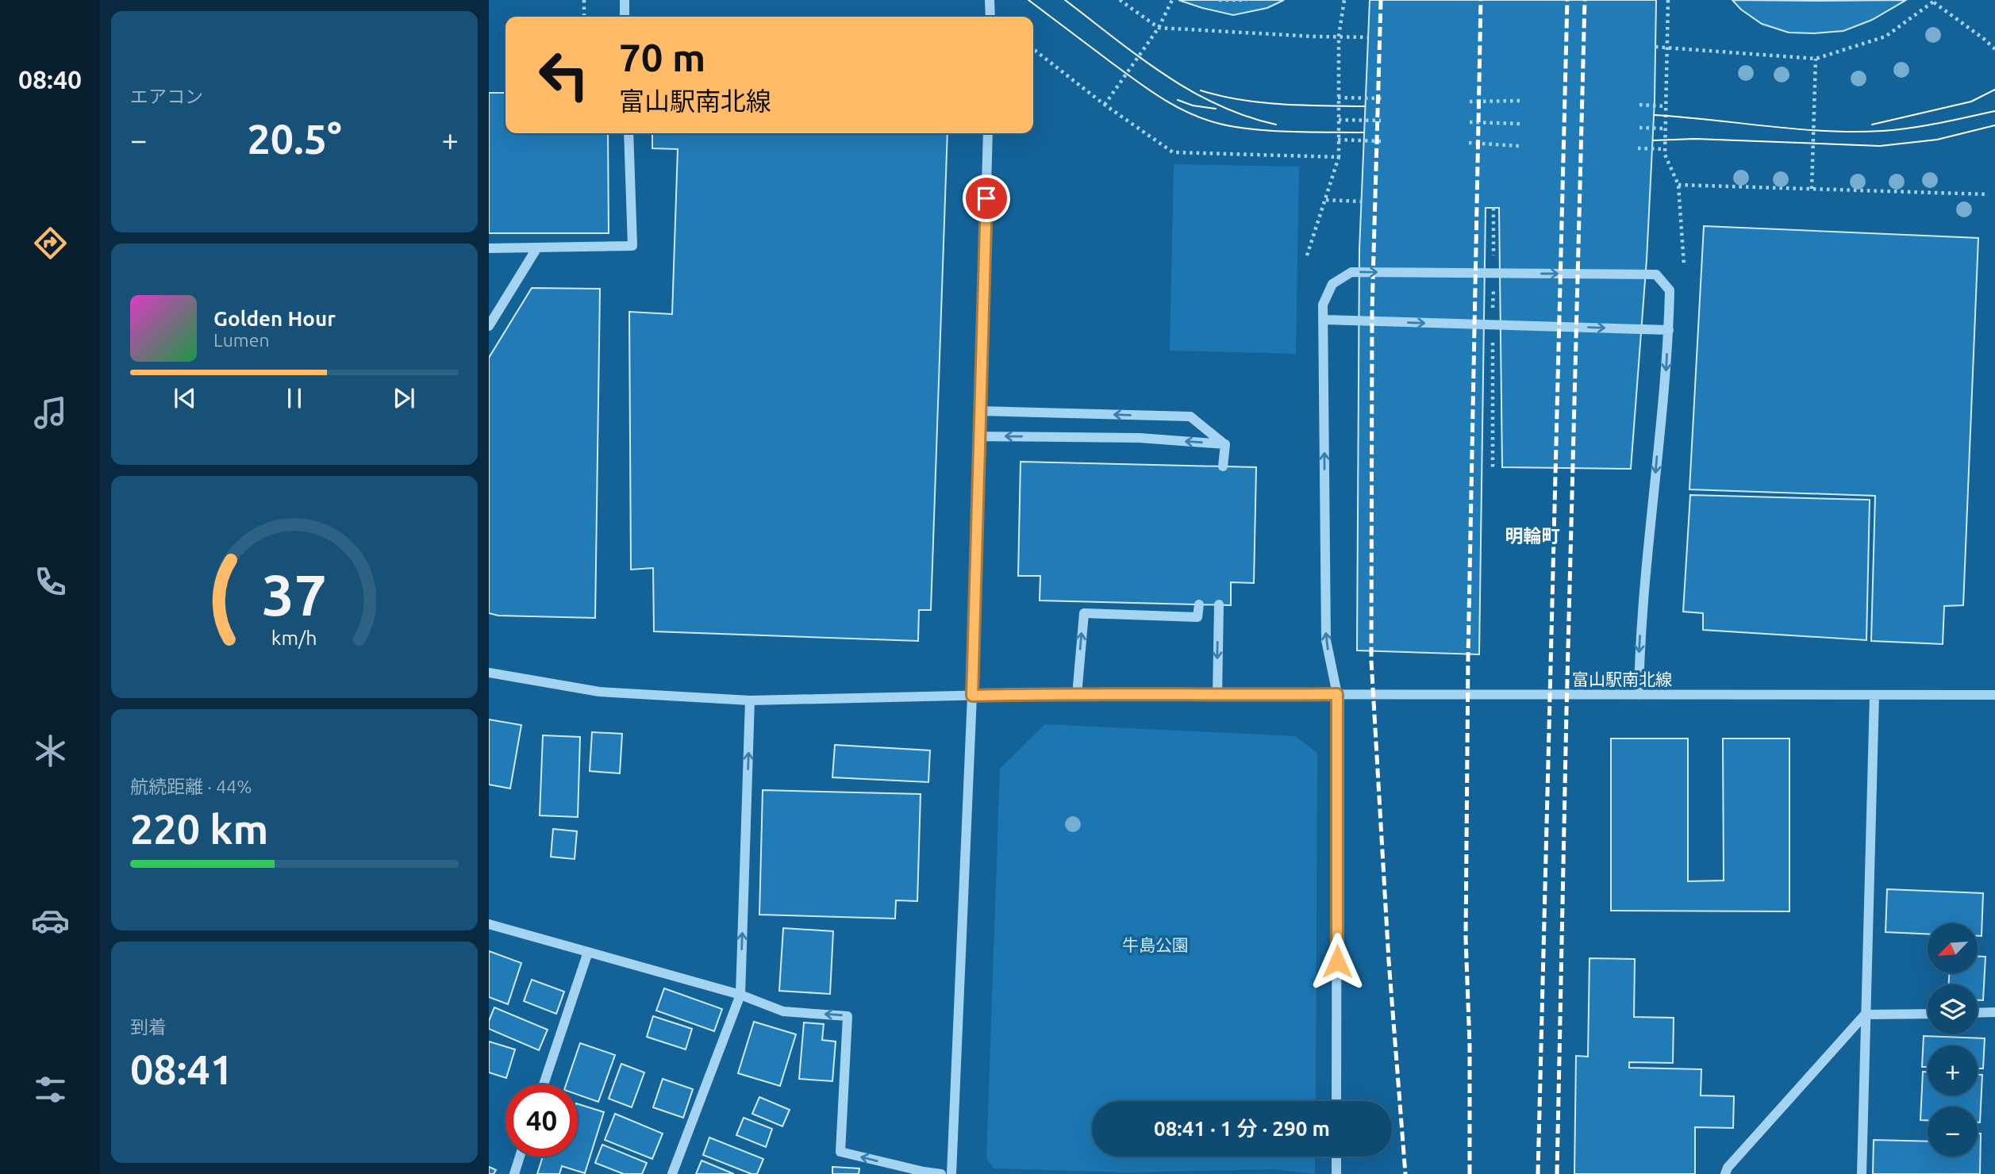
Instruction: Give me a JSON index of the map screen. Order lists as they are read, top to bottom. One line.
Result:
{"streets":{"street":["富山駅南北線"]},"districts":["明輪町"],"parks":["牛島公園"],"north":"bottom left","page":{"tabs":"08:40","tile":["エアコン",["航続距離 · 44%","220 km"],["到着","08:41"]],"turn":["70 m","富山駅南北線"],"heat":["−","20.5°","+"],"song":["Golden Hour","Lumen"],"map_buttons":["+","−"],"limit":"40","trip":"08:41 · 1 分 · 290 m","gauge":["37","km/h"]}}
